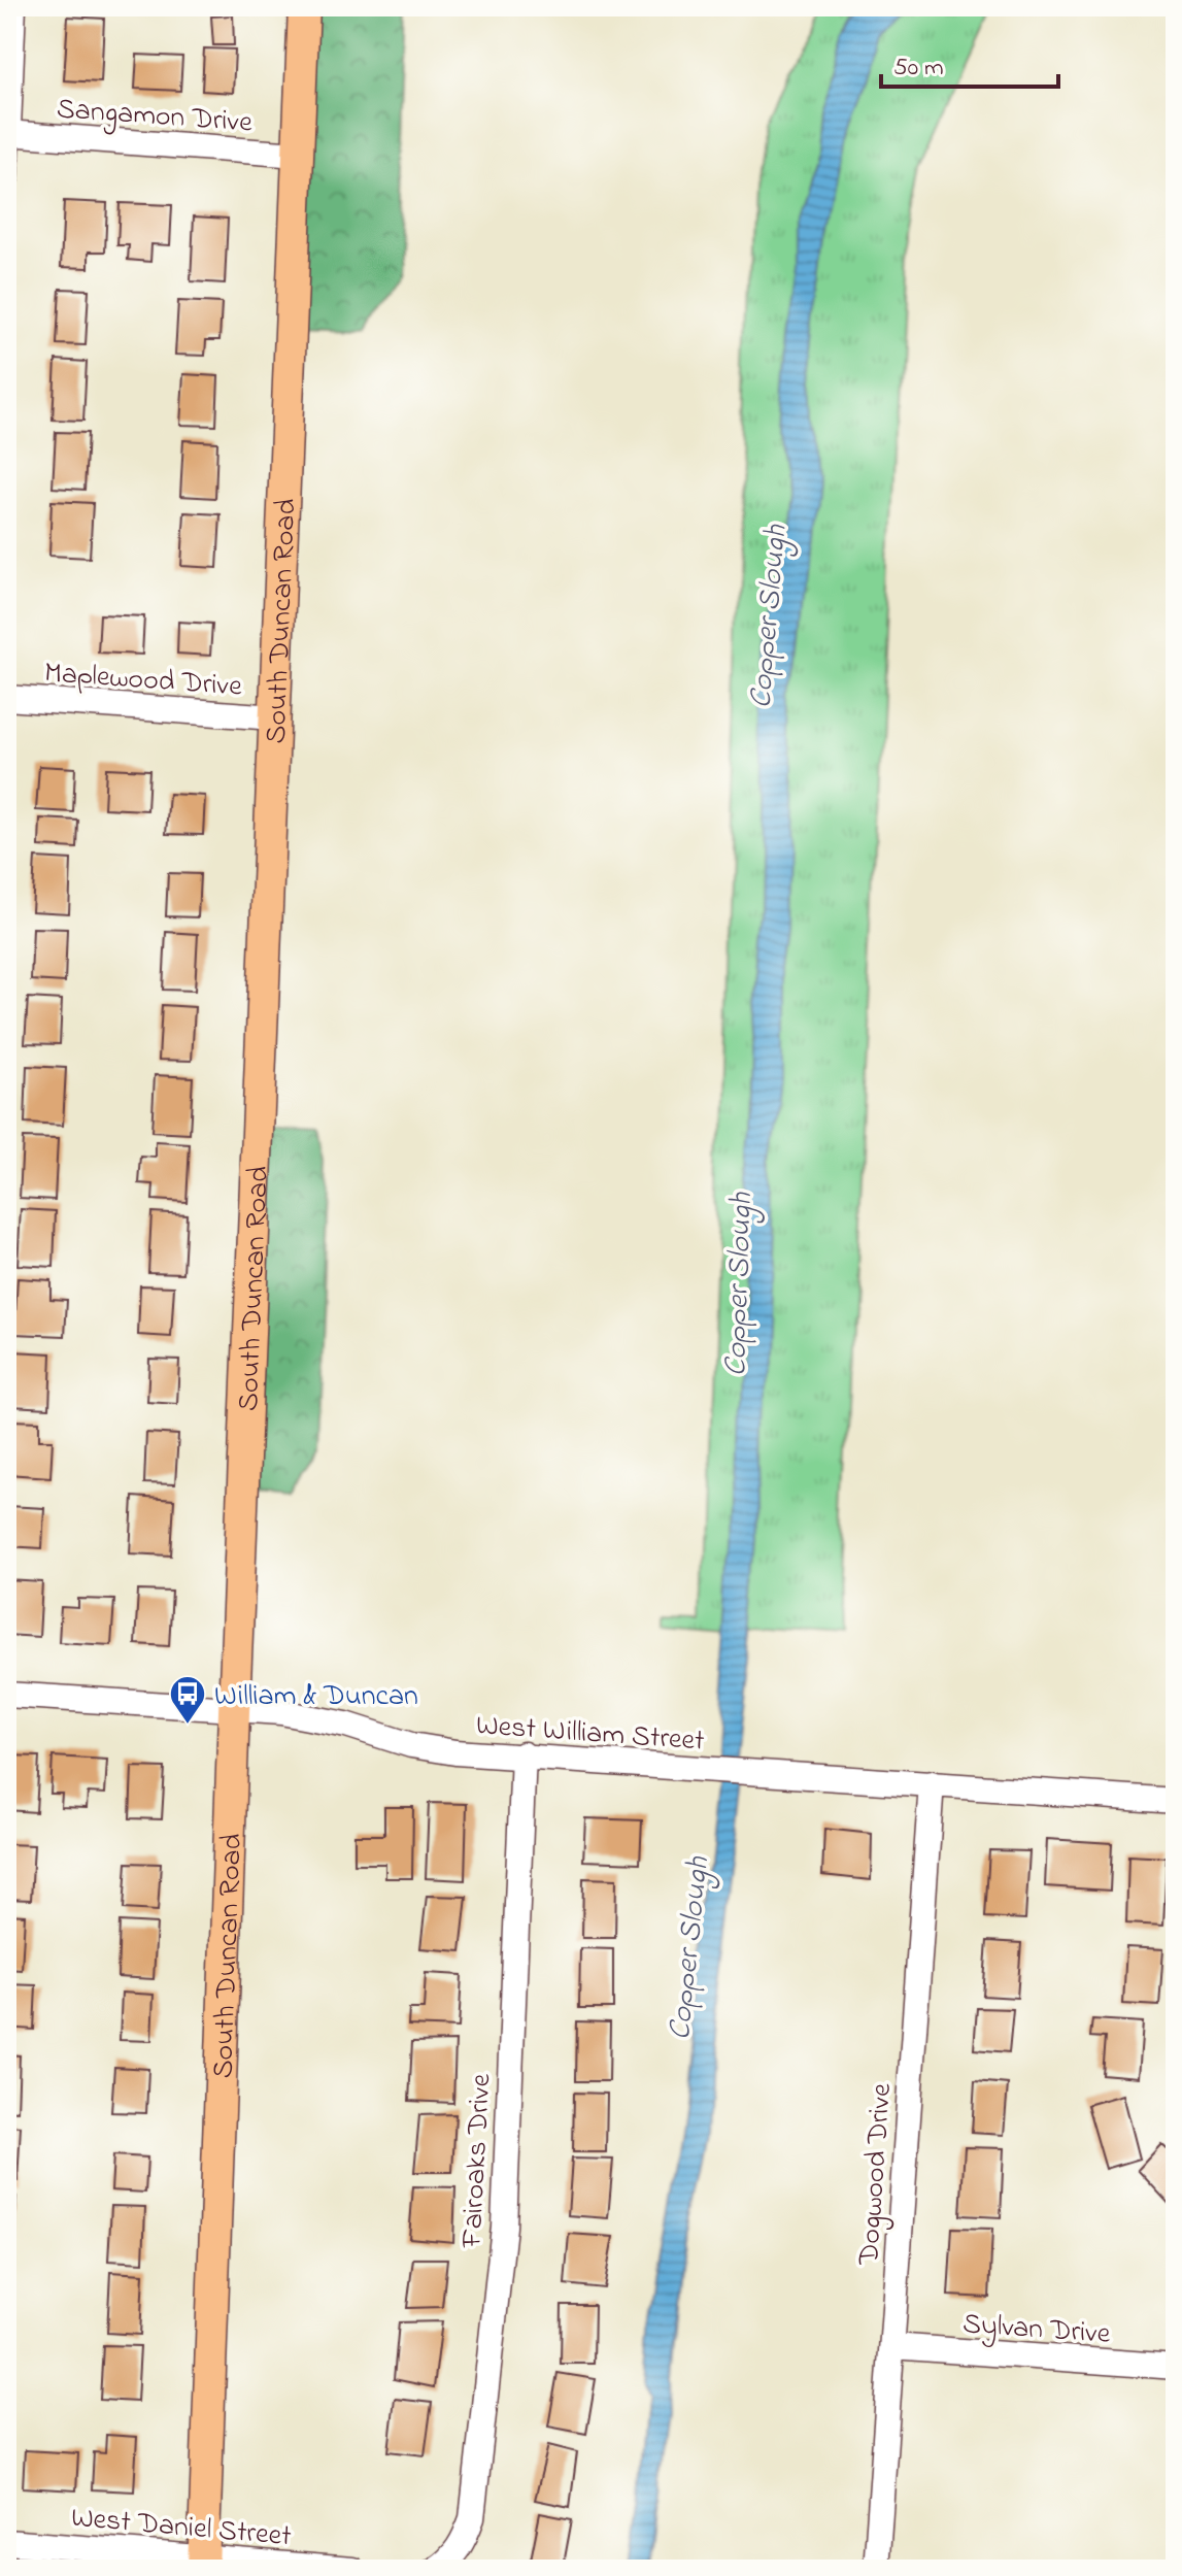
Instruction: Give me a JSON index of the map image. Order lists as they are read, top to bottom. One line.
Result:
{"streets":{"main road":["South Duncan Road"],"street":["Sangamon Drive","Maplewood Drive","West William Street","Fairoaks Drive","Dogwood Drive","Sylvan Drive","West Daniel Street"]},"crossings":[["Sangamon Drive","South Duncan Road"],["South Duncan Road","Maplewood Drive"],["South Duncan Road","West William Street"],["South Duncan Road","West Daniel Street"],["West William Street","Fairoaks Drive"],["West William Street","Dogwood Drive"],["Dogwood Drive","Sylvan Drive"]],"water":["Copper Slough"],"places":{"bus stop":["William & Duncan"]},"scale_bar":"50 m"}
